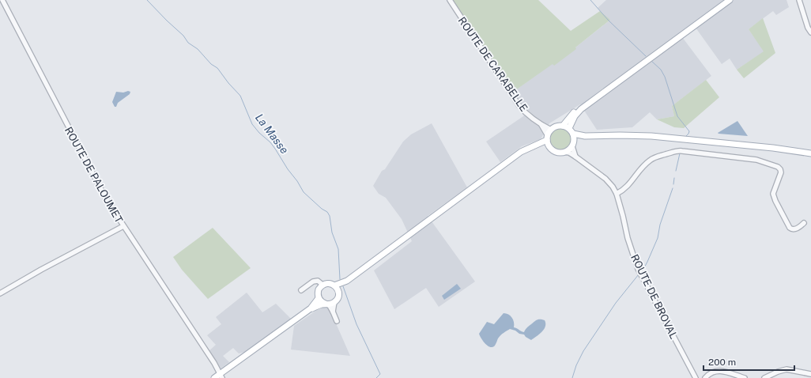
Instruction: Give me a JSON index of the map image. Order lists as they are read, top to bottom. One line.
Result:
{"streets":{"street":["ROUTE DE CARABELLE","ROUTE DE PALOUMET","ROUTE DE BROVAL"]},"crossings":[["ROUTE DE CARABELLE","ROUTE DE BROVAL"]],"water":["La Masse"],"scale_bar":"200 m"}
